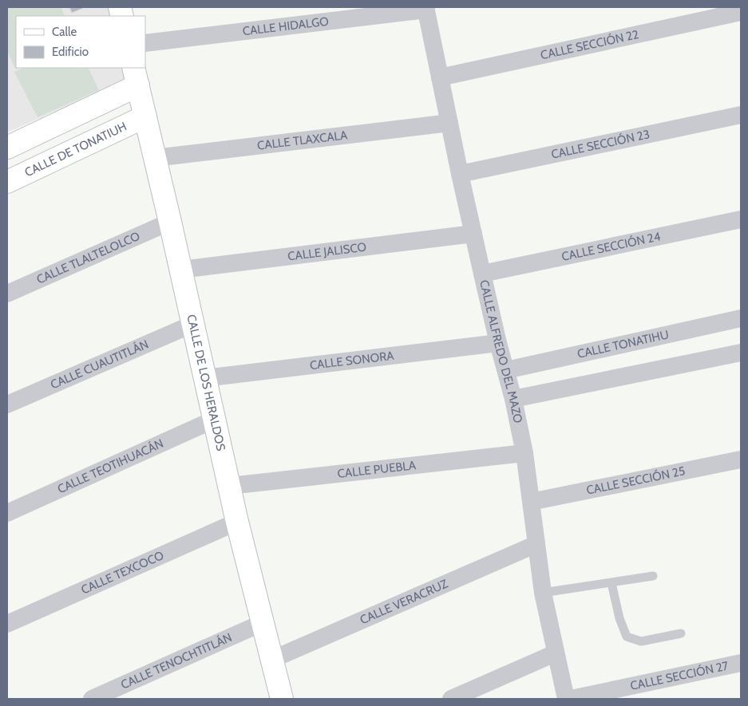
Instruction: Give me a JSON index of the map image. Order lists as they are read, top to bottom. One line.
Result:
{"streets":{"street":["CALLE HIDALGO","CALLE SECCIÓN 22","CALLE TLAXCALA","CALLE SECCIÓN 23","CALLE DE TONATIUH","CALLE SECCIÓN 24","CALLE JALISCO","CALLE TLALTELOLCO","CALLE TONATIHU","CALLE ALFREDO DEL MAZO","CALLE SONORA","CALLE CUAUTITLÁN","CALLE DE LOS HERALDOS","CALLE TEOTIHUACÁN","CALLE PUEBLA","CALLE SECCIÓN 25","CALLE TEXCOCO","CALLE VERACRUZ","CALLE TENOCHTITLÁN","CALLE SECCIÓN 27"]},"crossings":[["CALLE HIDALGO","CALLE ALFREDO DEL MAZO"],["CALLE SECCIÓN 22","CALLE ALFREDO DEL MAZO"],["CALLE TLAXCALA","CALLE ALFREDO DEL MAZO"],["CALLE TLAXCALA","CALLE DE LOS HERALDOS"],["CALLE SECCIÓN 23","CALLE ALFREDO DEL MAZO"],["CALLE DE TONATIUH","CALLE DE LOS HERALDOS"],["CALLE SECCIÓN 24","CALLE ALFREDO DEL MAZO"],["CALLE JALISCO","CALLE ALFREDO DEL MAZO"],["CALLE JALISCO","CALLE DE LOS HERALDOS"],["CALLE TLALTELOLCO","CALLE DE LOS HERALDOS"],["CALLE TONATIHU","CALLE ALFREDO DEL MAZO"],["CALLE ALFREDO DEL MAZO","CALLE SONORA"],["CALLE ALFREDO DEL MAZO","CALLE PUEBLA"],["CALLE ALFREDO DEL MAZO","CALLE SECCIÓN 25"],["CALLE ALFREDO DEL MAZO","CALLE VERACRUZ"],["CALLE SONORA","CALLE DE LOS HERALDOS"],["CALLE CUAUTITLÁN","CALLE DE LOS HERALDOS"],["CALLE DE LOS HERALDOS","CALLE TEOTIHUACÁN"],["CALLE DE LOS HERALDOS","CALLE PUEBLA"],["CALLE DE LOS HERALDOS","CALLE TEXCOCO"],["CALLE DE LOS HERALDOS","CALLE VERACRUZ"],["CALLE DE LOS HERALDOS","CALLE TENOCHTITLÁN"]],"legend":["Calle","Edificio"]}
